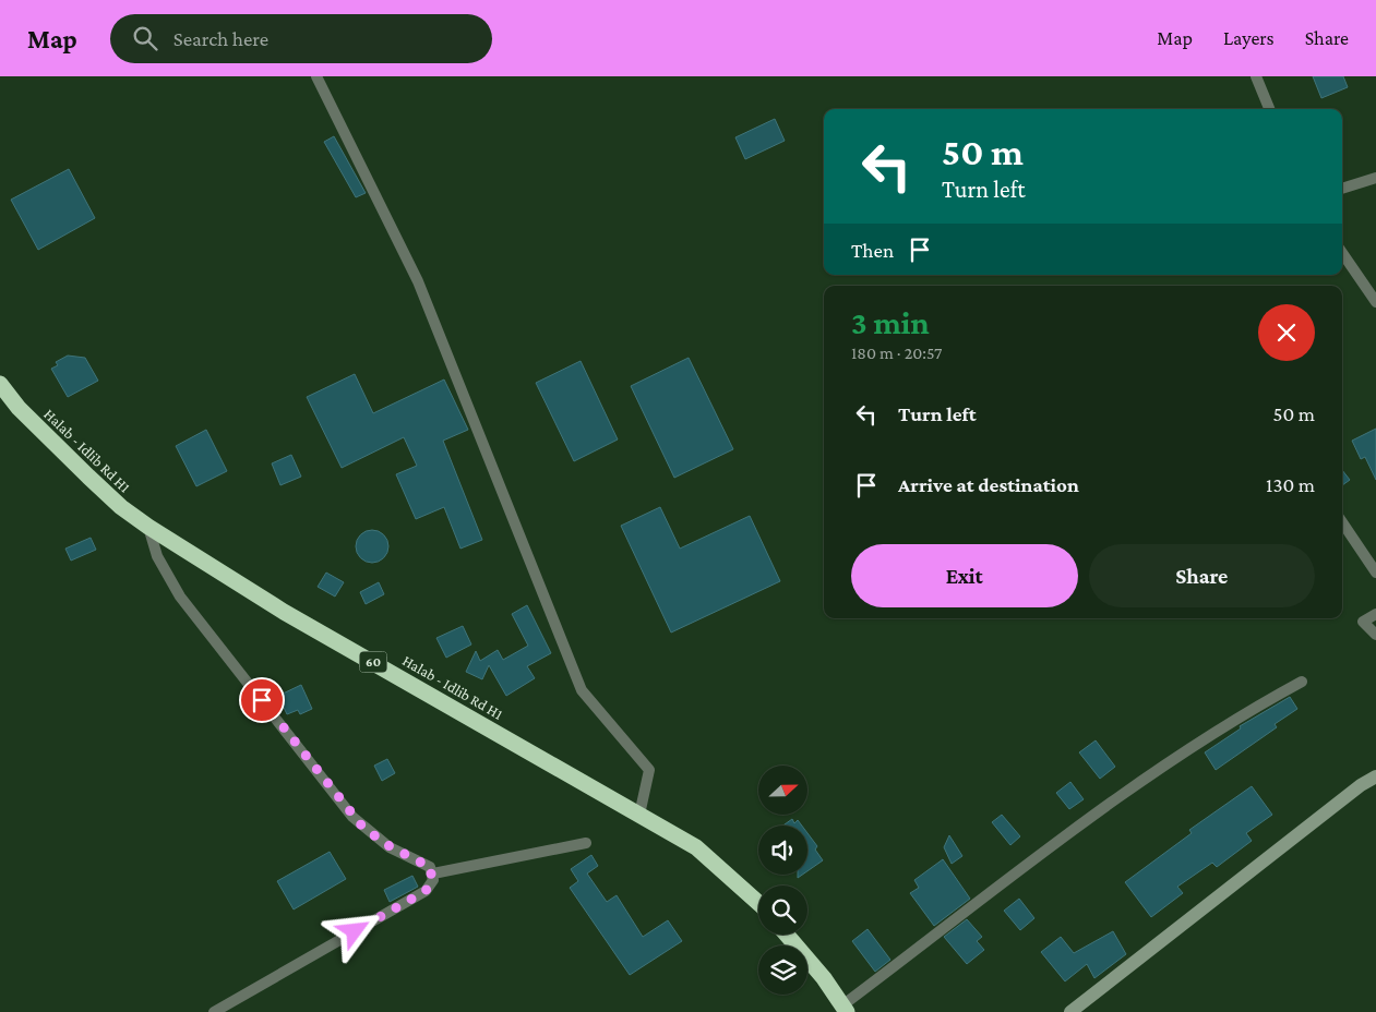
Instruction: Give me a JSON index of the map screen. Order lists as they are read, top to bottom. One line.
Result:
{"streets":{"highway":["Halab - Idlib Rd H1","60"]},"north":"right","page":{"header":"Map","search":"Search here","nav":["Map","Layers","Share"],"turn":["50 m","Turn left"],"then":"Then","heading":["3 min","180 m · 20:57"],"list":[{"name":"Turn left","value":"50 m"},{"name":"Arrive at destination","value":"130 m"}],"buttons":["Exit","Share"]}}
